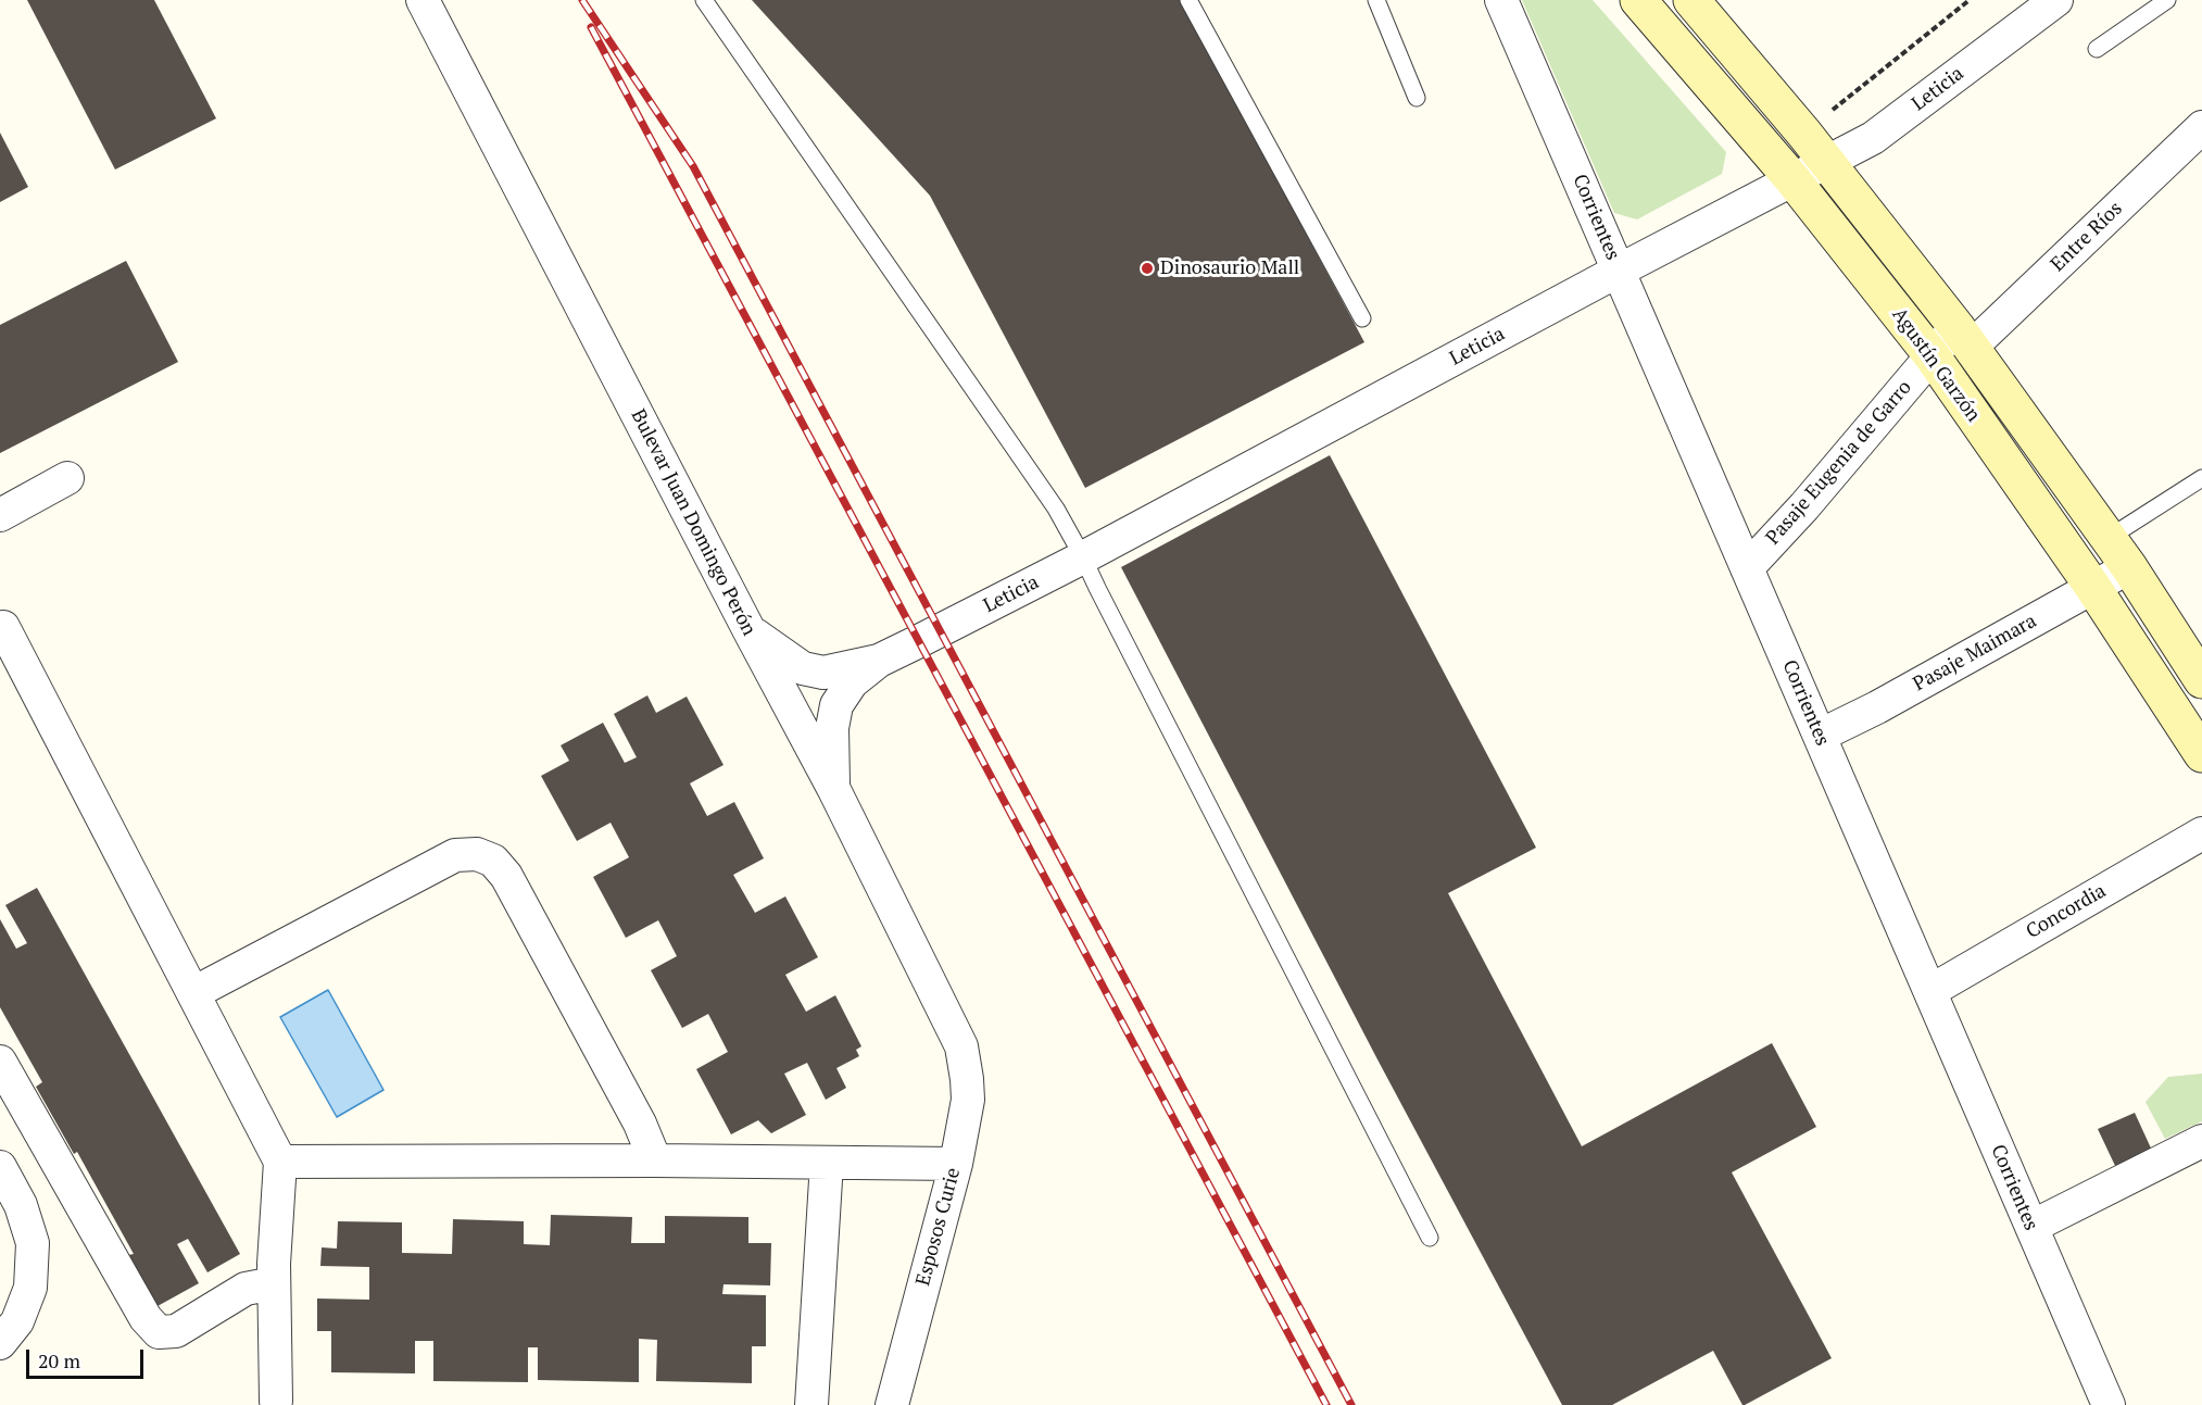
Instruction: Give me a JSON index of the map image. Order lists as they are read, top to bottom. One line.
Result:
{"streets":{"main road":["Agustín Garzón"],"street":["Leticia","Corrientes","Entre Ríos","Pasaje Eugenia de Garro","Bulevar Juan Domingo Perón","Pasaje Maimara","Concordia","Esposos Curie"]},"crossings":[["Leticia","Corrientes"],["Leticia","Agustín Garzón"],["Leticia","Bulevar Juan Domingo Perón"],["Corrientes","Pasaje Eugenia de Garro"],["Corrientes","Pasaje Maimara"],["Corrientes","Concordia"],["Entre Ríos","Agustín Garzón"],["Entre Ríos","Pasaje Eugenia de Garro"],["Agustín Garzón","Pasaje Eugenia de Garro"],["Agustín Garzón","Pasaje Maimara"],["Bulevar Juan Domingo Perón","Esposos Curie"]],"places":["Dinosaurio Mall"],"scale_bar":"20 m"}
